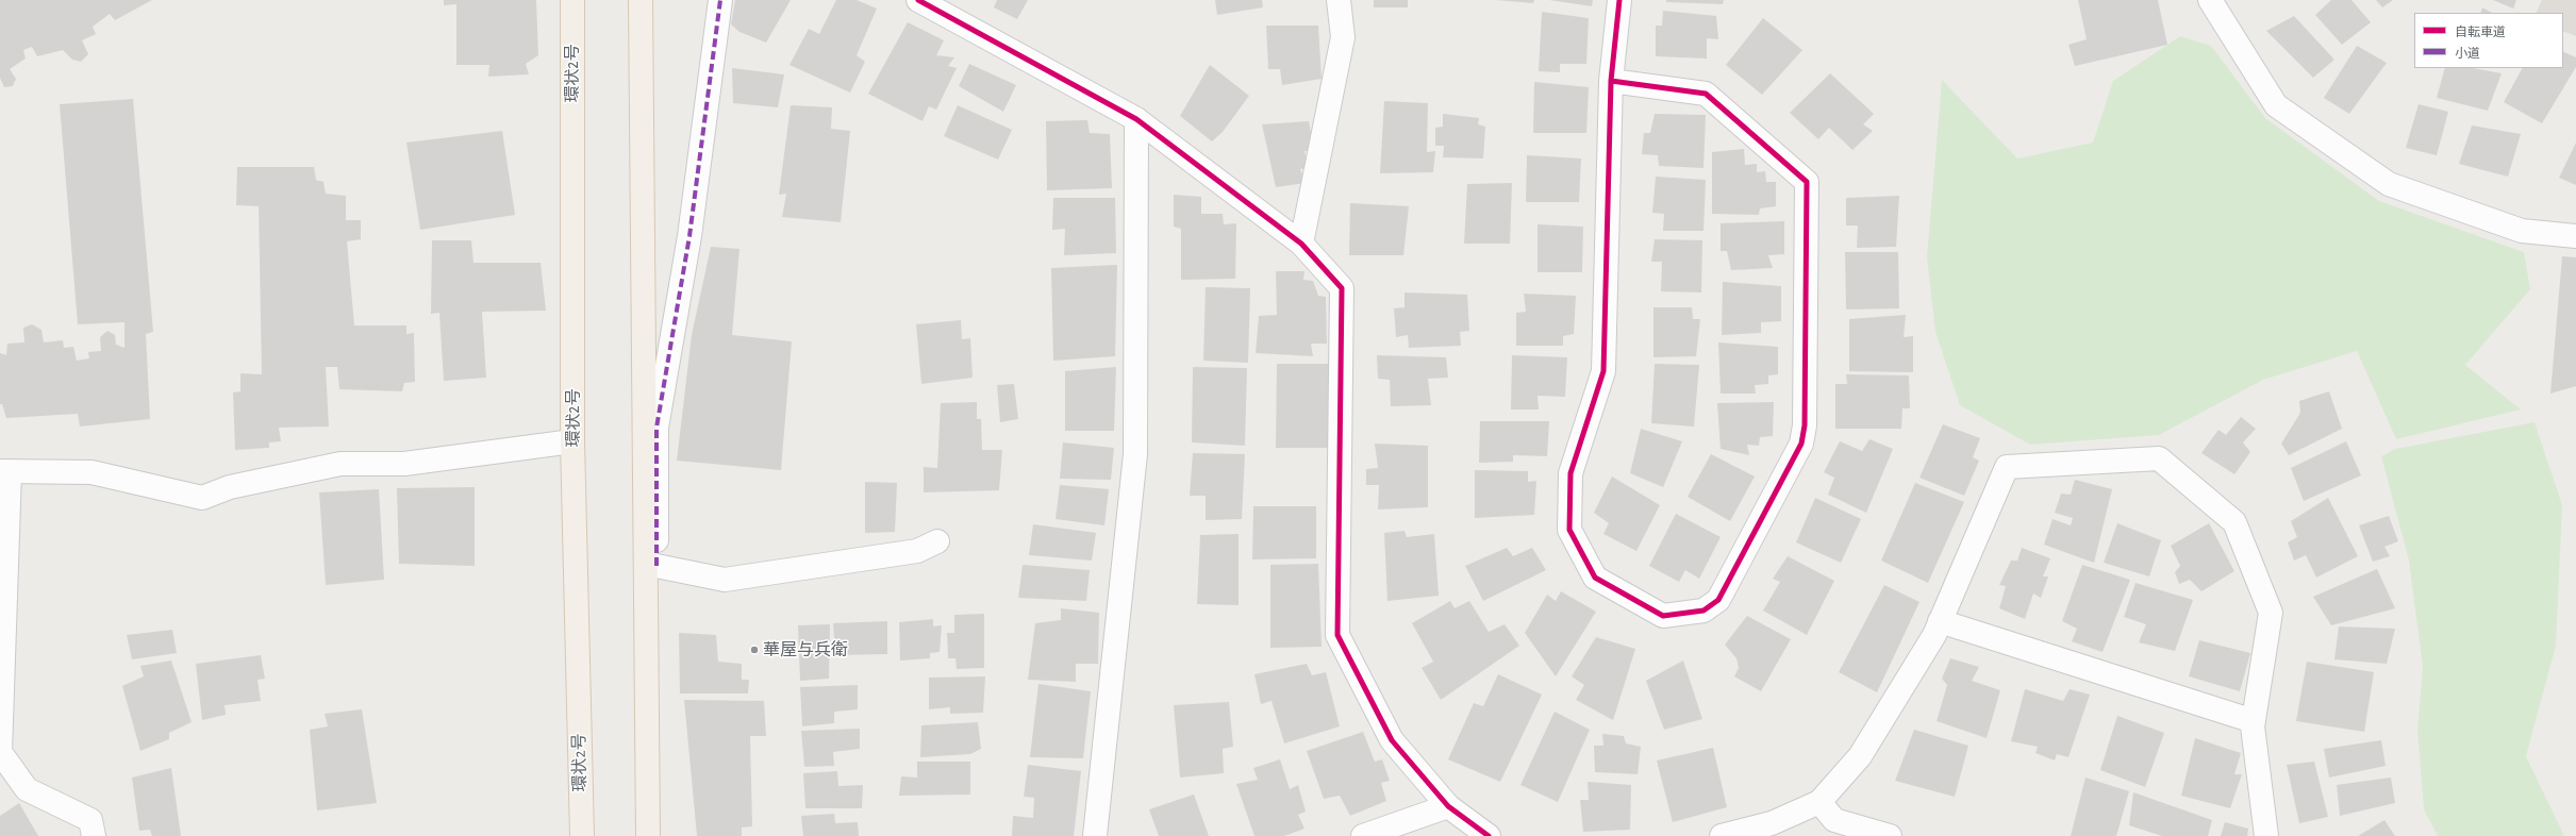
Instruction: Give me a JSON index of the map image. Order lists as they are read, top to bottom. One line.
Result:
{"streets":{"main road":["環状2号"]},"places":["華屋与兵衛"],"legend":["自転車道","小道"]}
